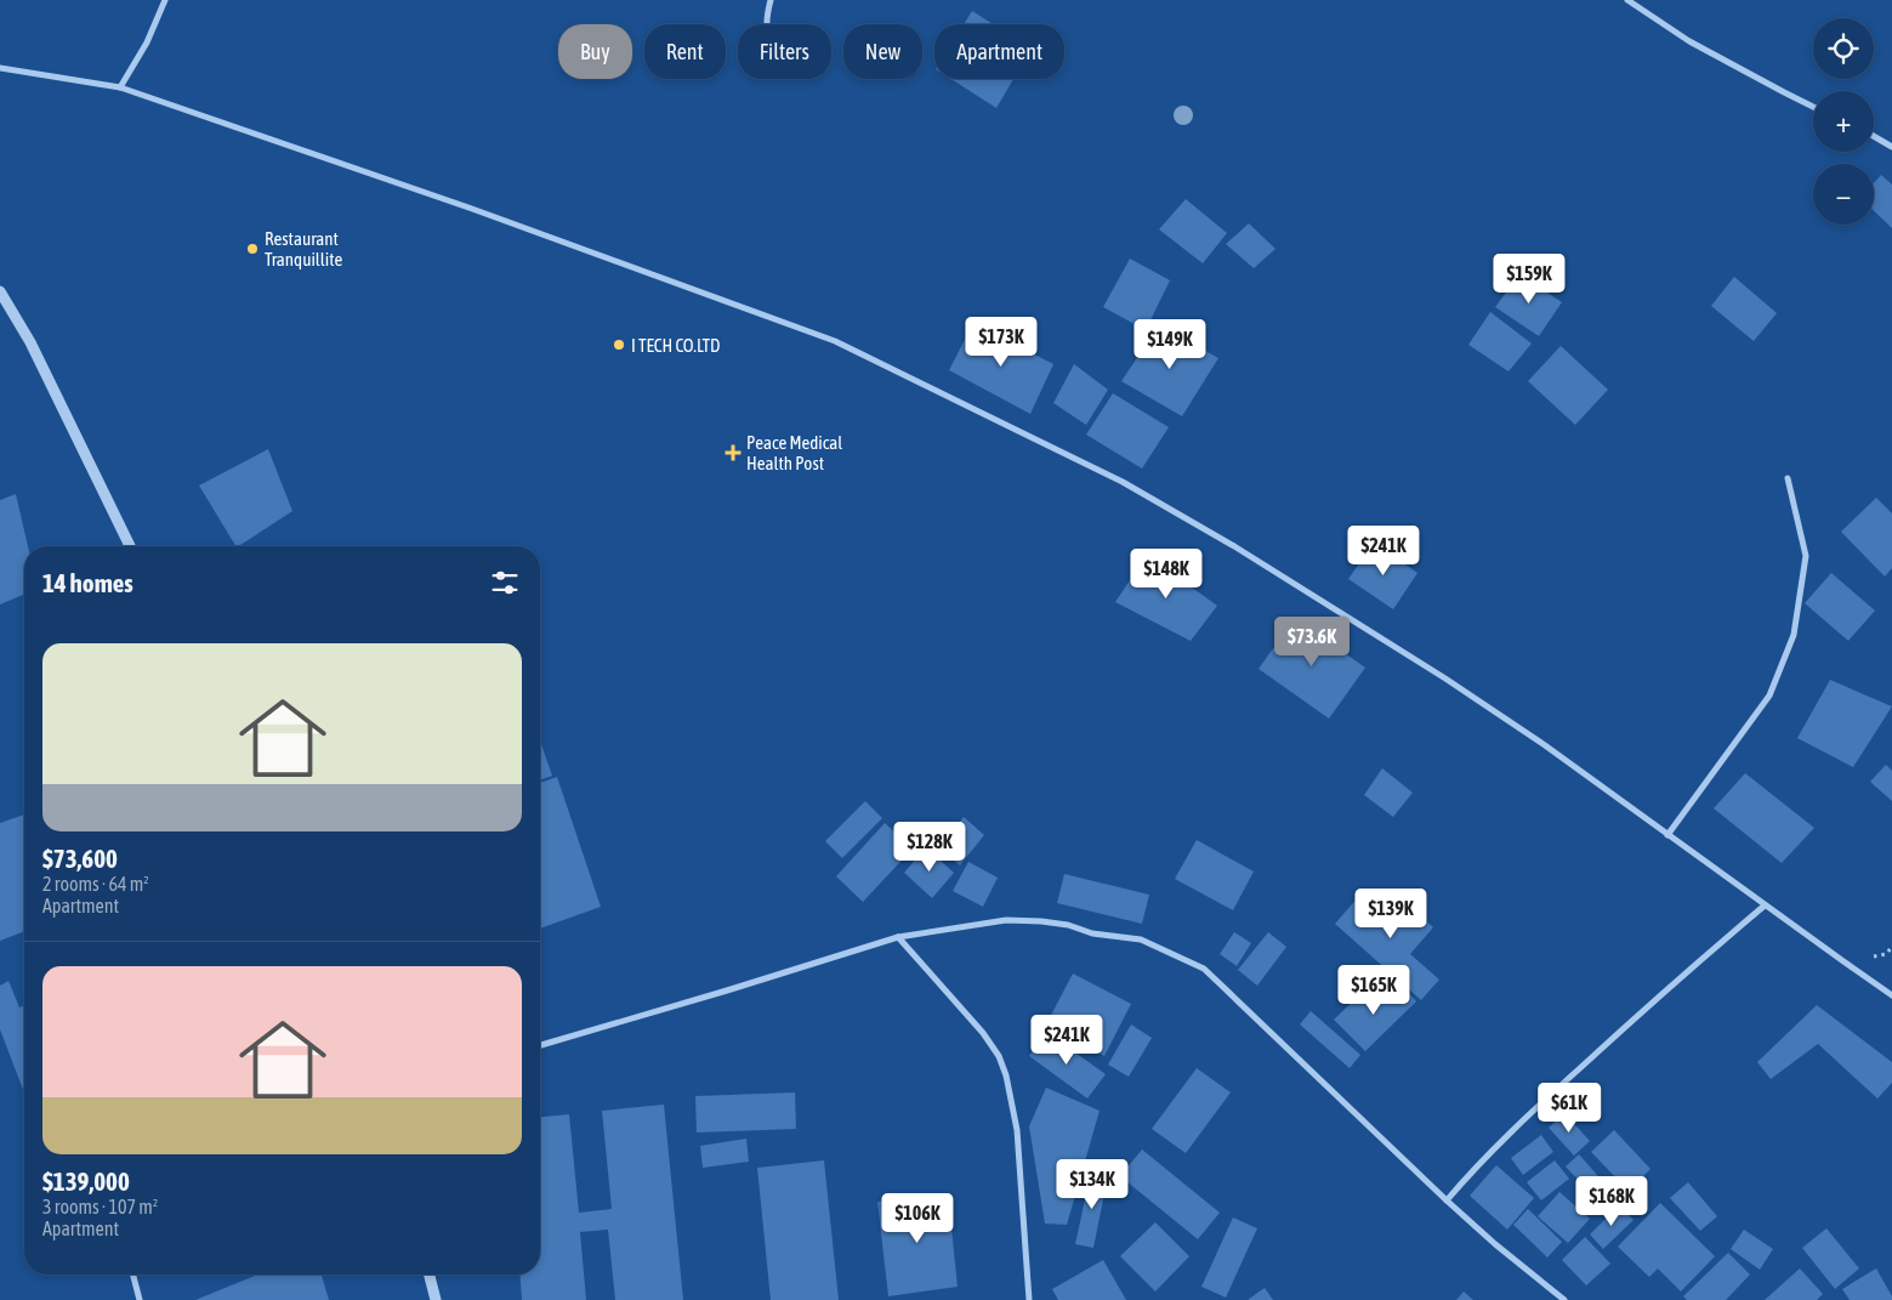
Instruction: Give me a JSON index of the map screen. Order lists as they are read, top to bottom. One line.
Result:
{"places":{"other":["Restaurant Tranquillite","I TECH CO.LTD"],"health":["Peace Medical Health Post"]},"page":{"map_buttons":["+","−"],"chip":["Buy","Rent","Filters","New","Apartment"],"price":["$159K","$173K","$149K","$241K","$148K","$73.6K","$128K","$139K","$165K","$241K","$61K","$134K","$168K","$106K"],"heading":"14 homes","list":[{"name":"$73,600","note":"2 rooms · 64 m² · Apartment"},{"name":"$139,000","note":"3 rooms · 107 m² · Apartment"}]}}
